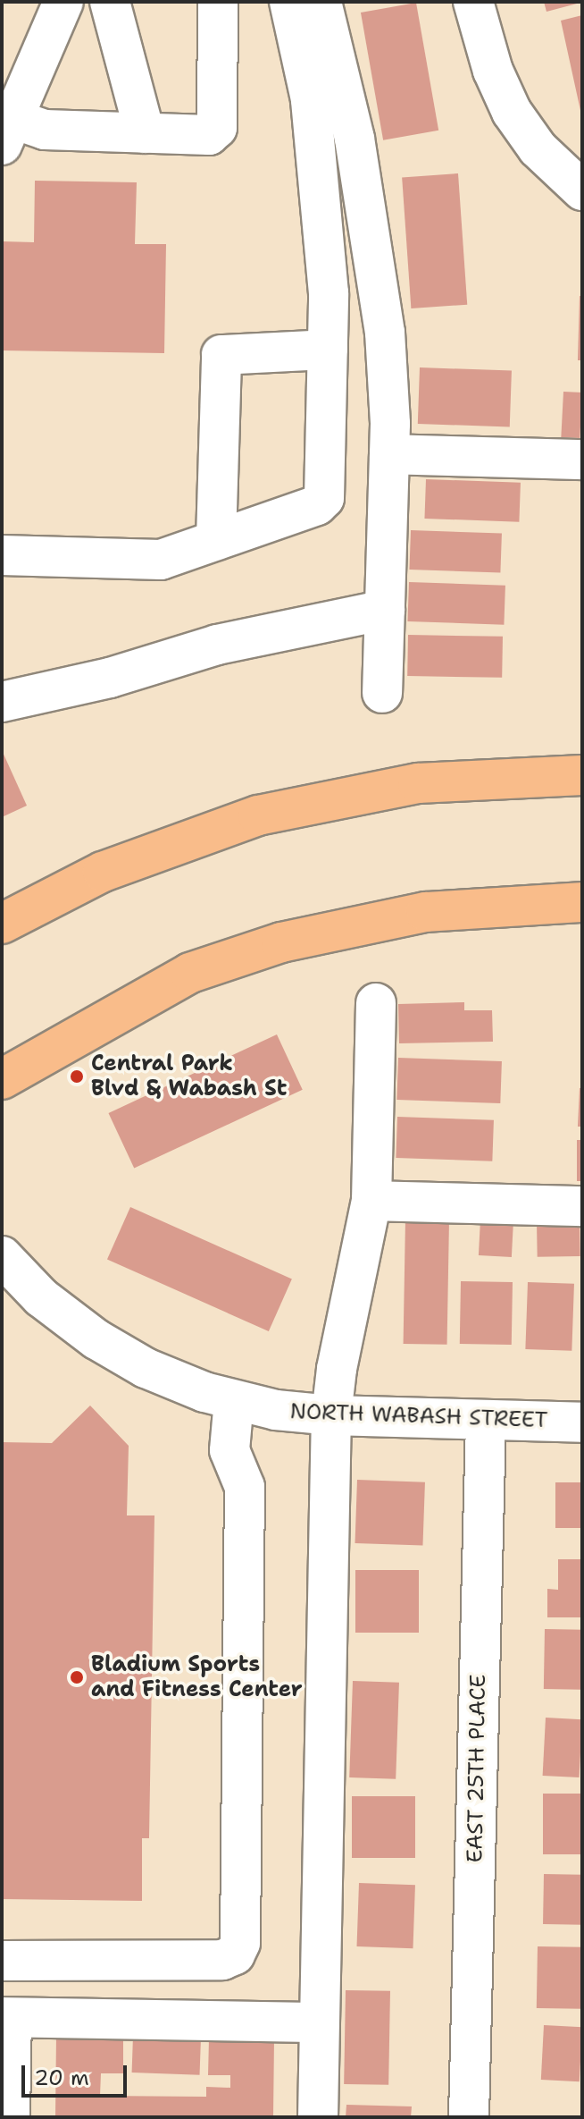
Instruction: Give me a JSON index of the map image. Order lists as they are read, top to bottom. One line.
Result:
{"streets":{"street":["NORTH WABASH STREET","EAST 25TH PLACE"]},"crossings":[["NORTH WABASH STREET","EAST 25TH PLACE"]],"places":["Central Park Blvd & Wabash St","Bladium Sports and Fitness Center"],"scale_bar":"20 m"}
